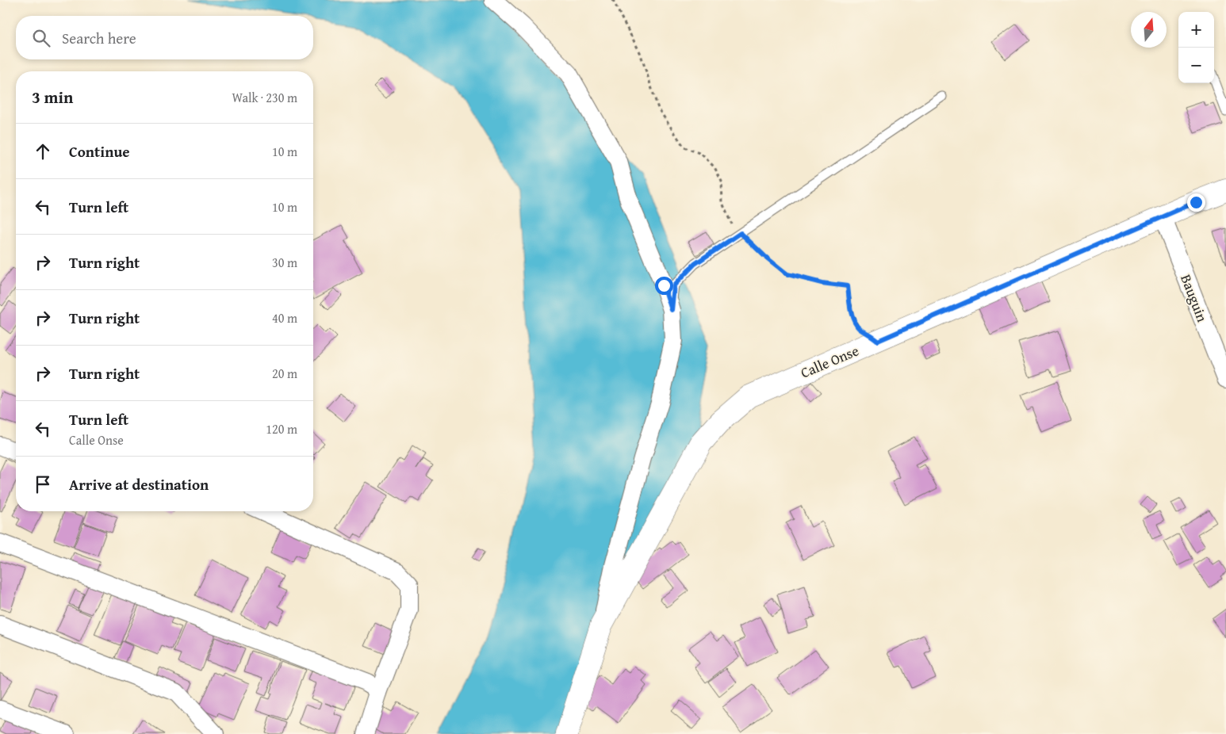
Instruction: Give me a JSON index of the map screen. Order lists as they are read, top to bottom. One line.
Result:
{"streets":{"street":["Bauguin","Calle Onse"]},"crossings":[["Bauguin","Calle Onse"]],"north":"top","page":{"map_buttons":["+","−"],"search":"Search here","heading":["3 min","Walk · 230 m"],"list":[["Continue","10 m"],["Turn left","10 m"],["Turn right","30 m"],["Turn right","40 m"],["Turn right","20 m"],["Turn left","Calle Onse","120 m"],"Arrive at destination"]}}
